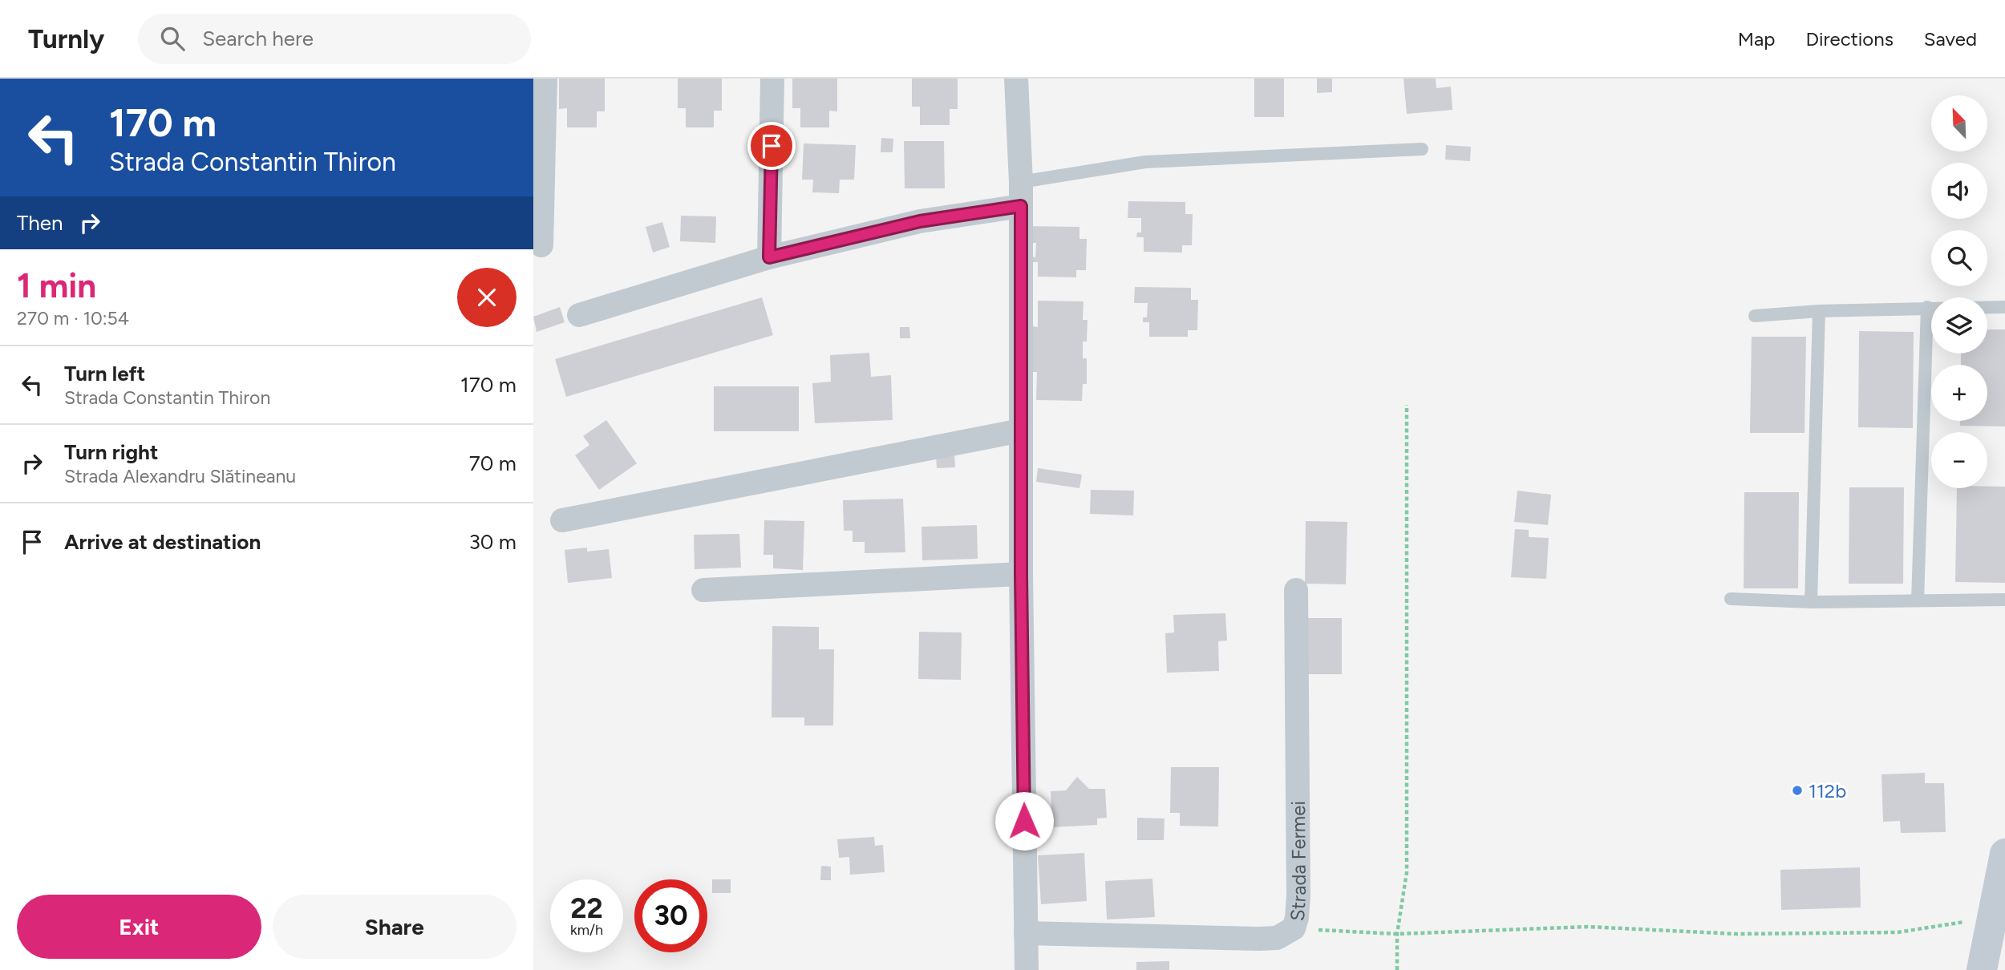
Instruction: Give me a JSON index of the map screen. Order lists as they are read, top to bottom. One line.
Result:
{"streets":{"street":["Strada Fermei"]},"places":["112b"],"north":"top left","page":{"header":"Turnly","search":"Search here","nav":["Map","Directions","Saved"],"turn":["170 m","Strada Constantin Thiron"],"map_buttons":["+","−"],"then":"Then","heading":["1 min","270 m · 10:54"],"list":[{"name":"Turn left","note":"Strada Constantin Thiron","value":"170 m"},{"name":"Turn right","note":"Strada Alexandru Slătineanu","value":"70 m"},{"name":"Arrive at destination","value":"30 m"}],"speed":"22 km/h","limit":"30","buttons":["Exit","Share"]}}
